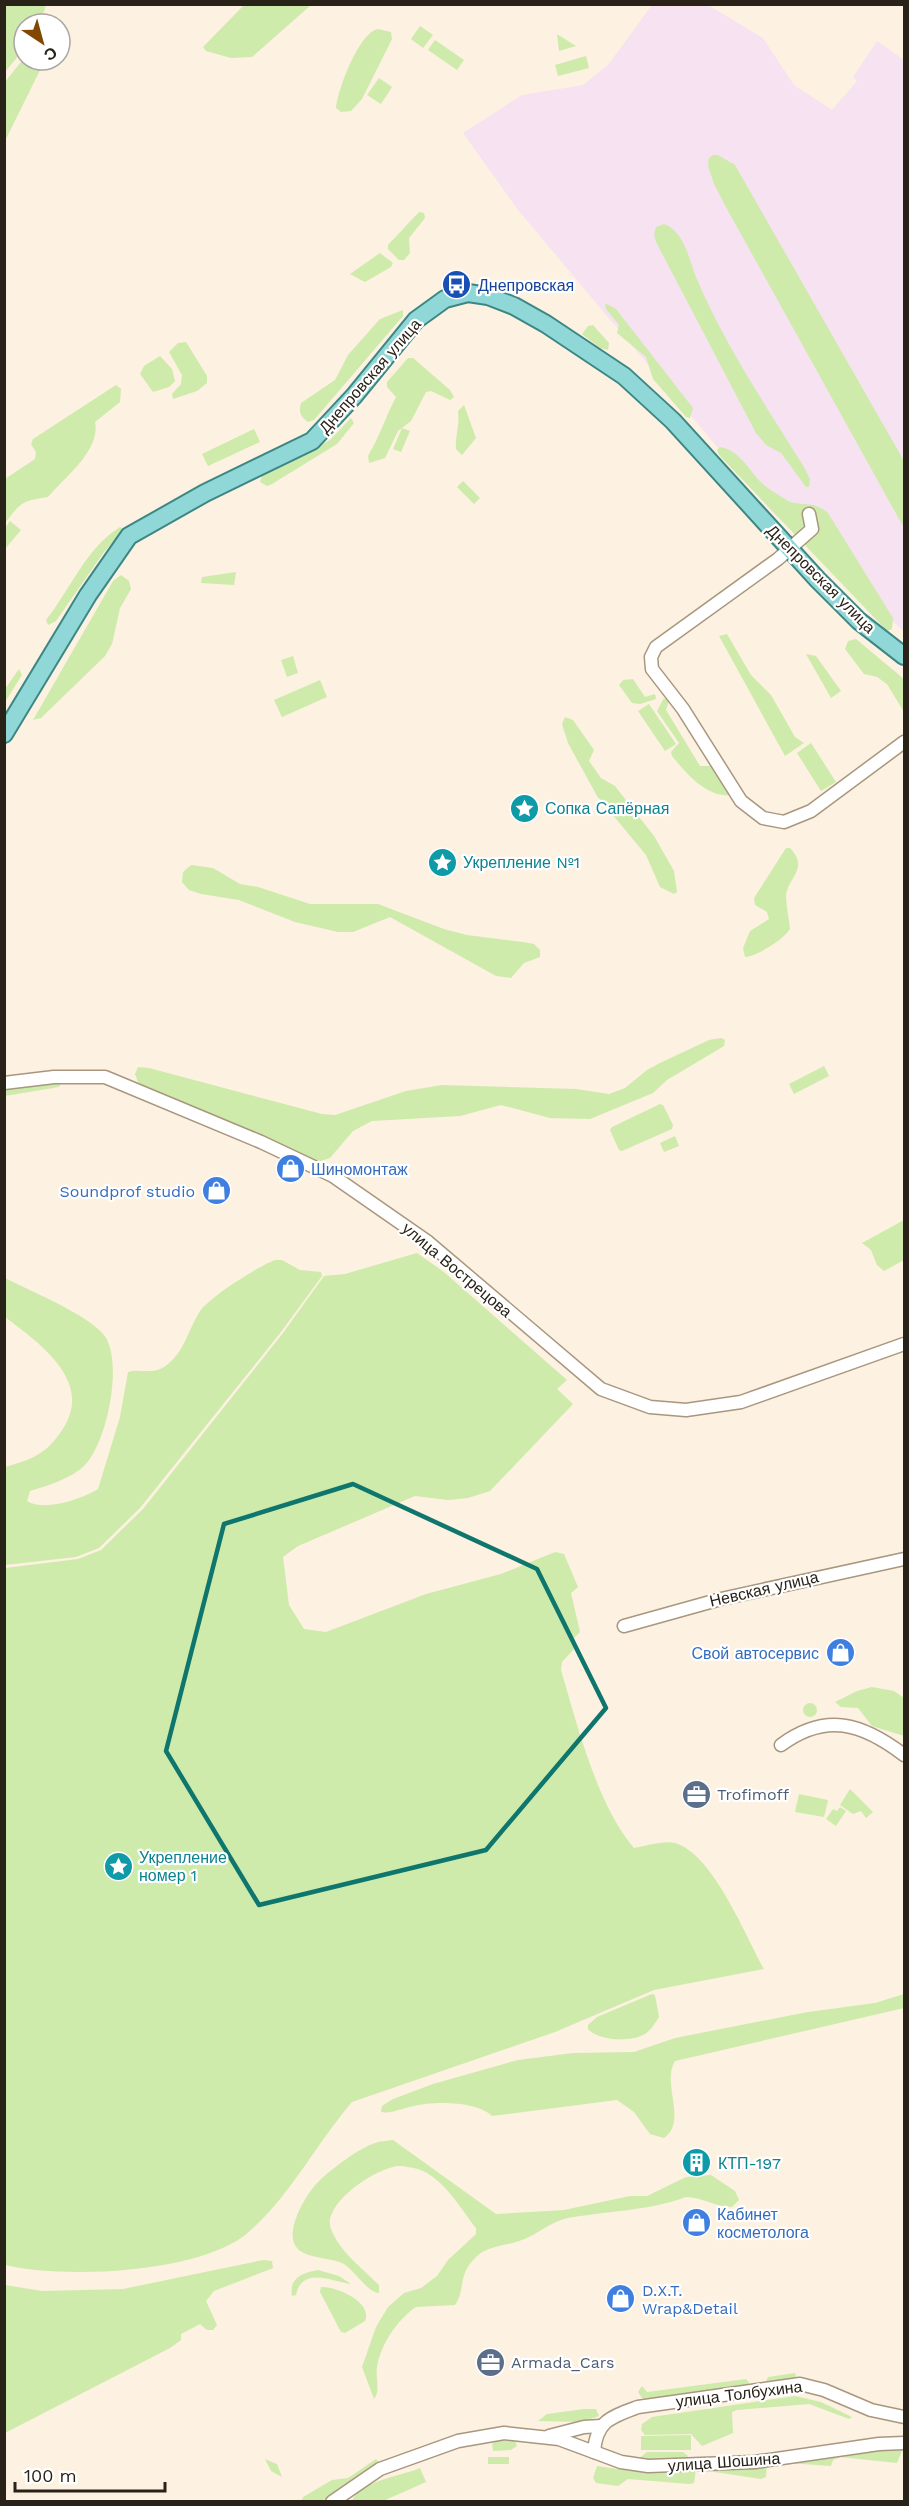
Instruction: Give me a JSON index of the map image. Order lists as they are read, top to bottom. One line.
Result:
{"streets":{"main road":["Днепровская улица"],"street":["улица Вострецова","Невская улица","улица Толбухина","улица Шошина"]},"crossings":[["улица Толбухина","улица Шошина"]],"places":{"bus stop":["Днепровская"],"place":["Сопка Сапёрная","Укрепление №1","Укрепление номер 1"],"shop":["Шиномонтаж","Soundprof studio","Свой автосервис","Кабинет косметолога","D.X.T. Wrap&Detail"],"office":["Trofimoff","Armada_Cars"],"building":["КТП-197"]},"scale_bar":"100 m","north":"bottom right"}
